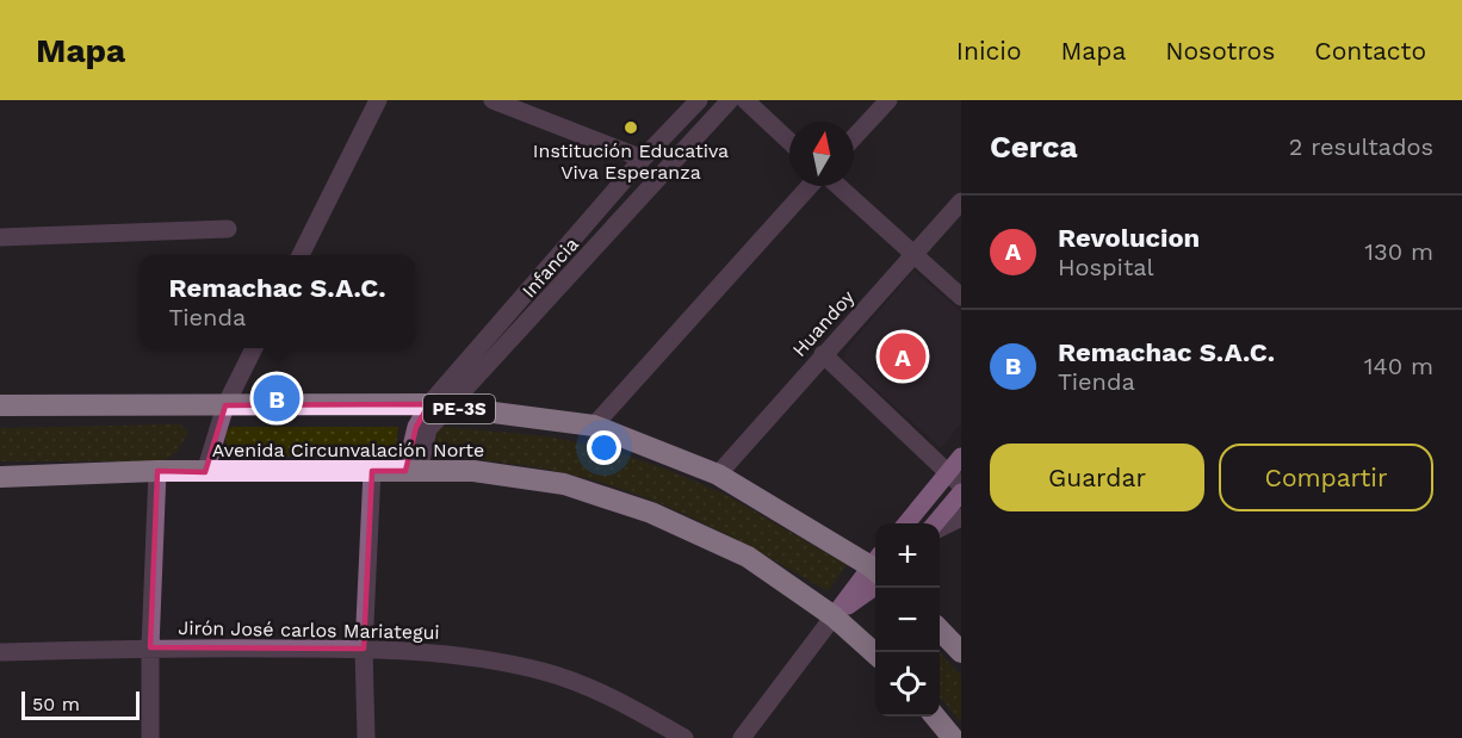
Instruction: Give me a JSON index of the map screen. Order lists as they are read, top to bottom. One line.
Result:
{"streets":{"highway":["PE-3S","Avenida Circunvalación Norte"],"street":["Infancia","Huandoy","Jirón José carlos Mariategui"]},"crossings":[["Infancia","Avenida Circunvalación Norte"],["Huandoy","Avenida Circunvalación Norte"]],"places":["Institución Educativa Viva Esperanza"],"scale_bar":"50 m","north":"top","page":{"header":"Mapa","nav":["Inicio","Mapa","Nosotros","Contacto"],"heading":["Cerca","2 resultados"],"list":[{"mark":"A","name":"Revolucion","note":"Hospital","value":"130 m"},{"mark":"B","name":"Remachac S.A.C.","note":"Tienda","value":"140 m"}],"popup":["Remachac S.A.C.","Tienda"],"pins":["A","B"],"buttons":["Guardar","Compartir"],"map_buttons":["+","−"],"scale":"50 m"}}
